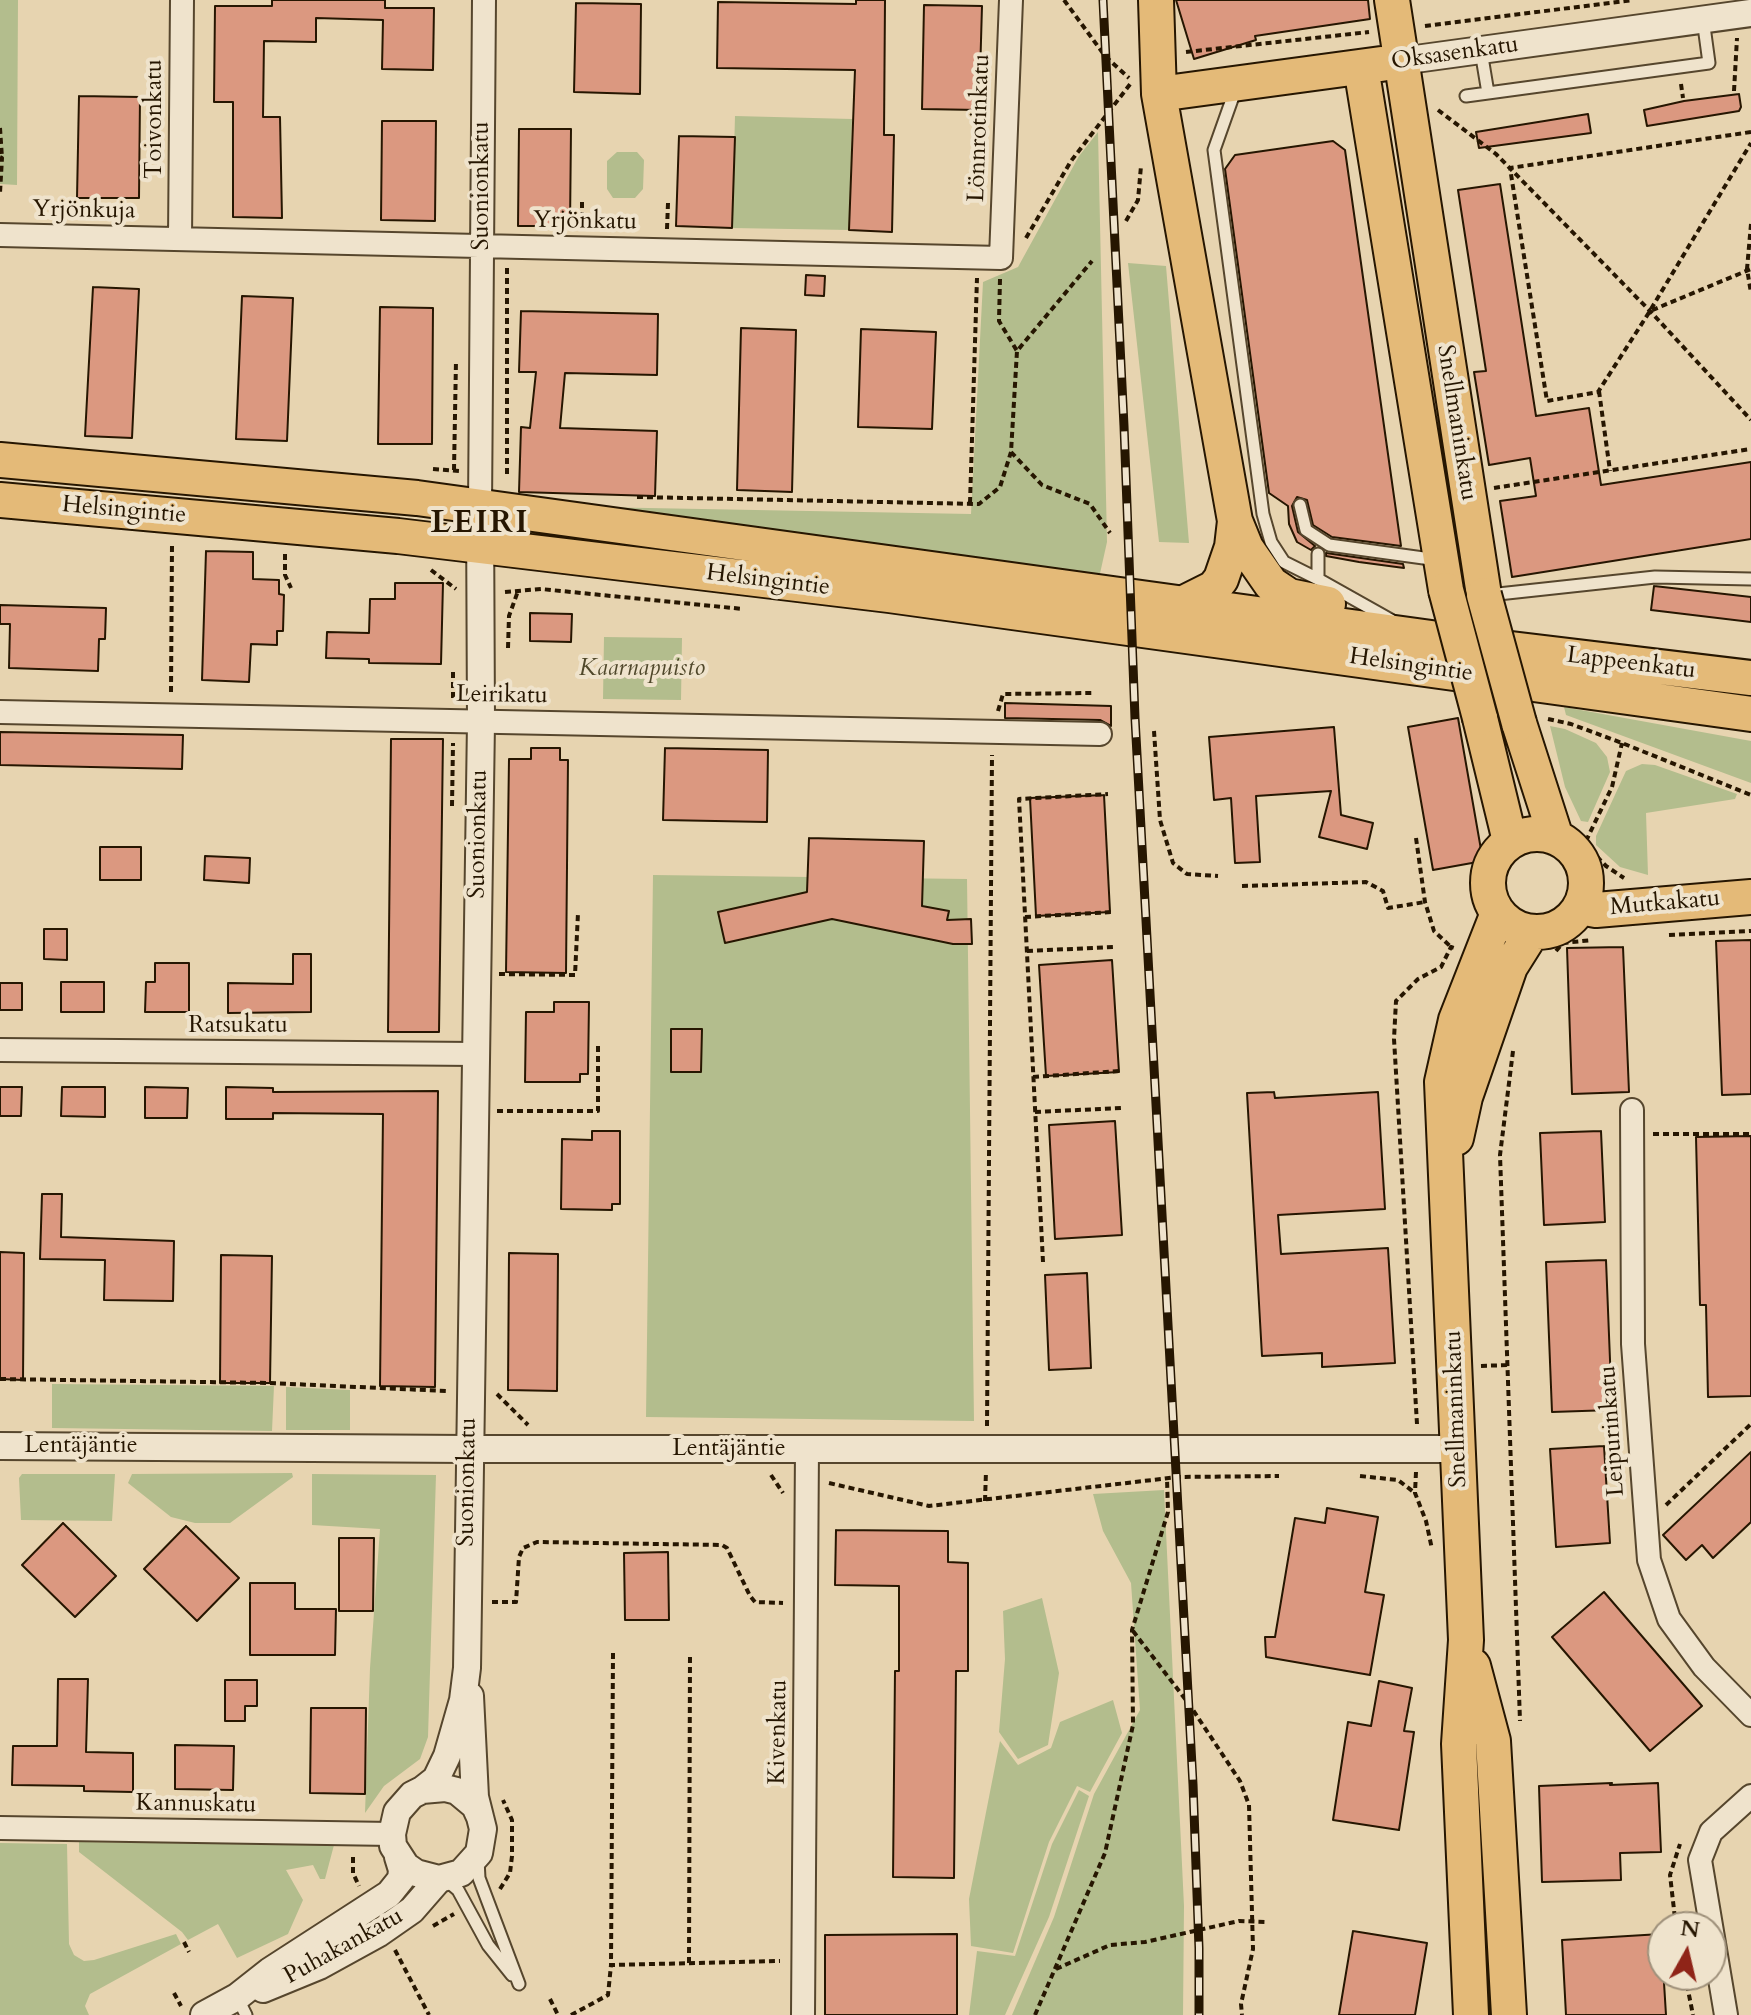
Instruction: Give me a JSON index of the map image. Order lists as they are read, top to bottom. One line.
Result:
{"streets":{"main road":["Oksasenkatu","Snellmaninkatu","Helsingintie","Lappeenkatu","Mutkakatu"],"street":["Toivonkatu","Lönnrotinkatu","Suonionkatu","Yrjönkuja","Yrjönkatu","Leirikatu","Ratsukatu","Leipurinkatu","Lentäjäntie","Kivenkatu","Kannuskatu","Puhakankatu"]},"crossings":[["Oksasenkatu","Snellmaninkatu"],["Toivonkatu","Yrjönkuja"],["Toivonkatu","Yrjönkatu"],["Lönnrotinkatu","Yrjönkatu"],["Suonionkatu","Yrjönkatu"],["Suonionkatu","Helsingintie"],["Suonionkatu","Leirikatu"],["Suonionkatu","Ratsukatu"],["Suonionkatu","Lentäjäntie"],["Suonionkatu","Kannuskatu"],["Suonionkatu","Puhakankatu"],["Yrjönkuja","Yrjönkatu"],["Snellmaninkatu","Mutkakatu"],["Snellmaninkatu","Lentäjäntie"],["Helsingintie","Lappeenkatu"],["Lentäjäntie","Kivenkatu"],["Kannuskatu","Puhakankatu"]],"districts":["LEIRI"],"parks":["Kaarnapuisto"],"north":"top"}
